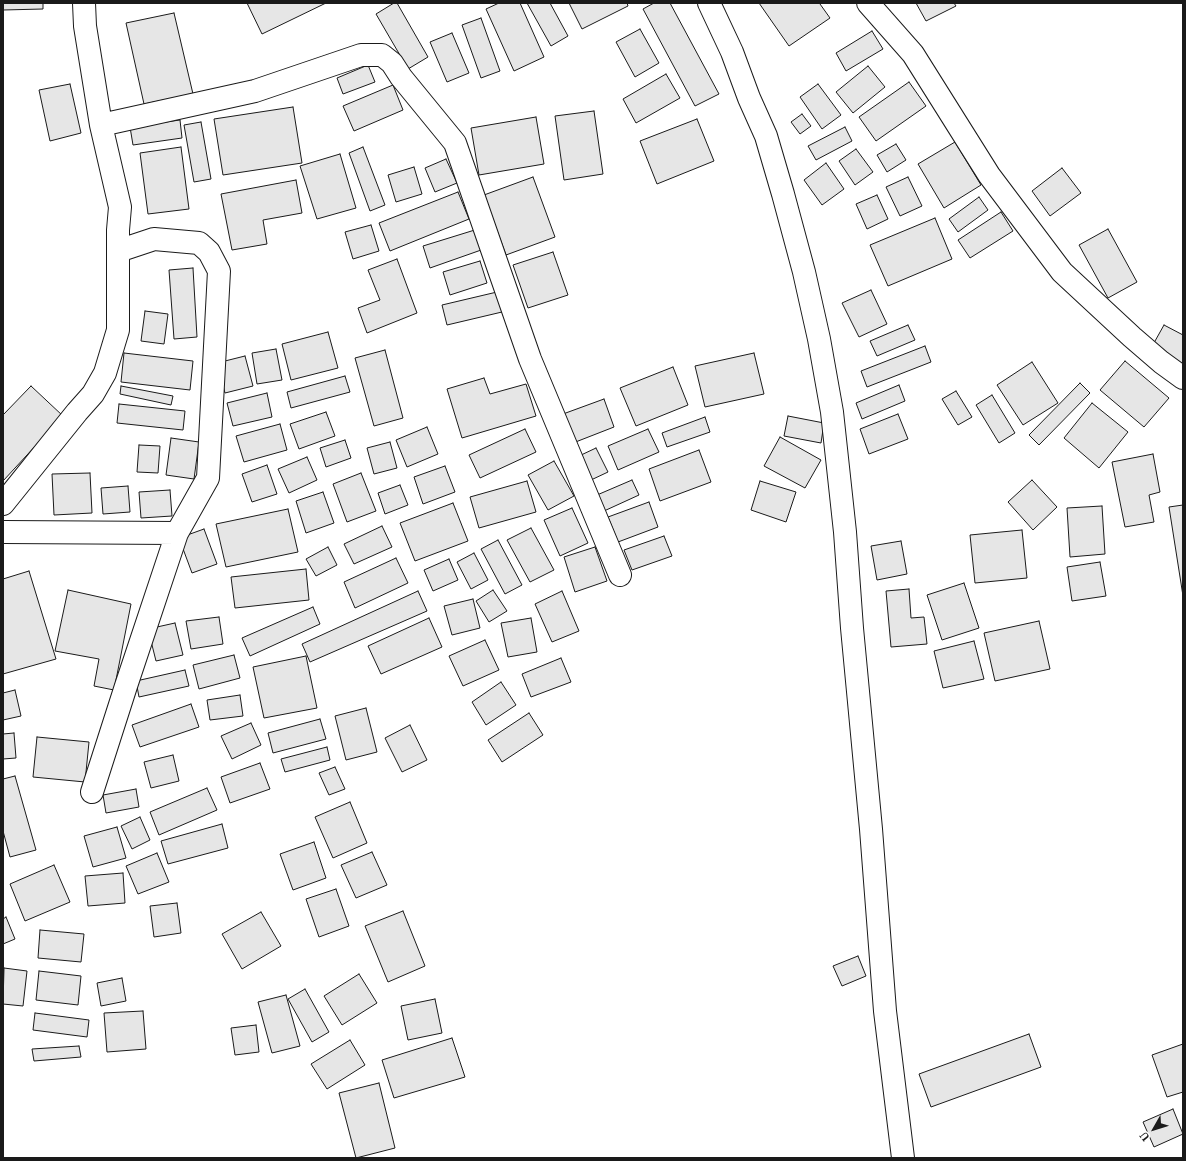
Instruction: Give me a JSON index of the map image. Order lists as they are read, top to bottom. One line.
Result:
{"north":"bottom left"}
